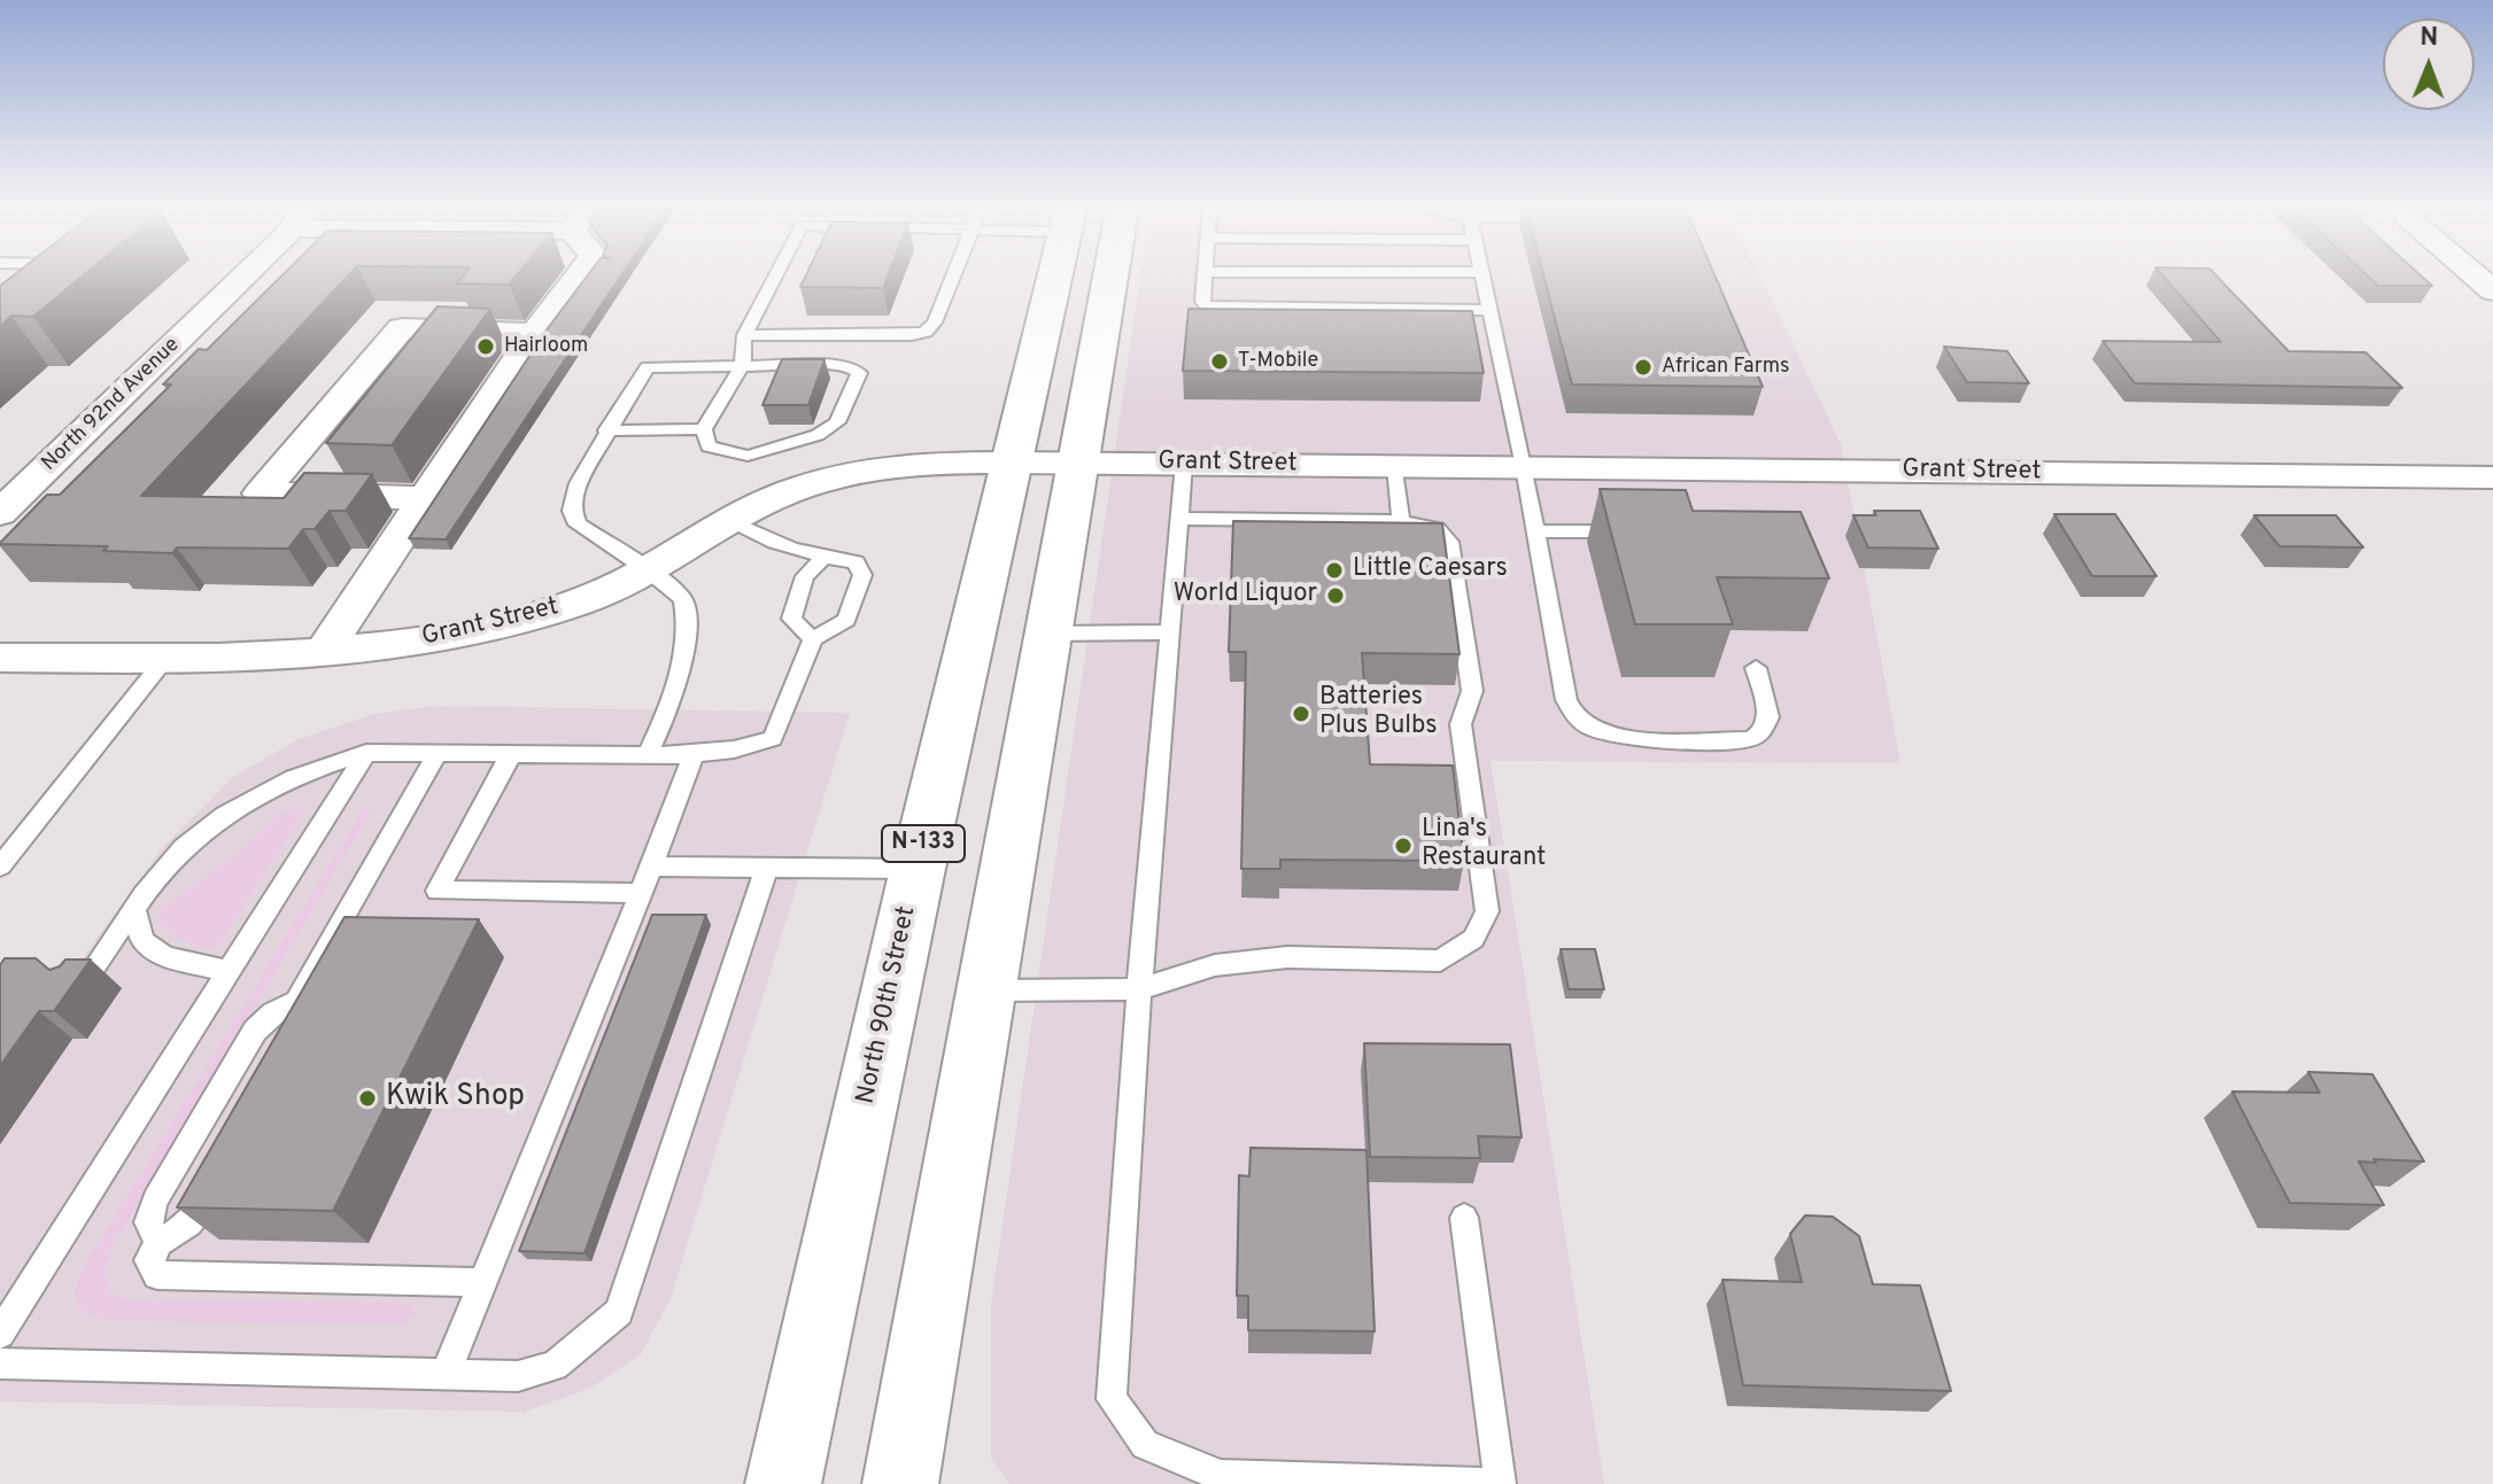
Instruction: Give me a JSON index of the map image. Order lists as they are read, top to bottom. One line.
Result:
{"streets":{"main road":["N-133","North 90th Street"],"street":["North 92nd Avenue","Grant Street"]},"crossings":[["Grant Street","North 90th Street"]],"places":["Hairloom","T-Mobile","African Farms","Little Caesars","World Liquor","Batteries Plus Bulbs","Lina's Restaurant","Kwik Shop"],"north":"top"}
